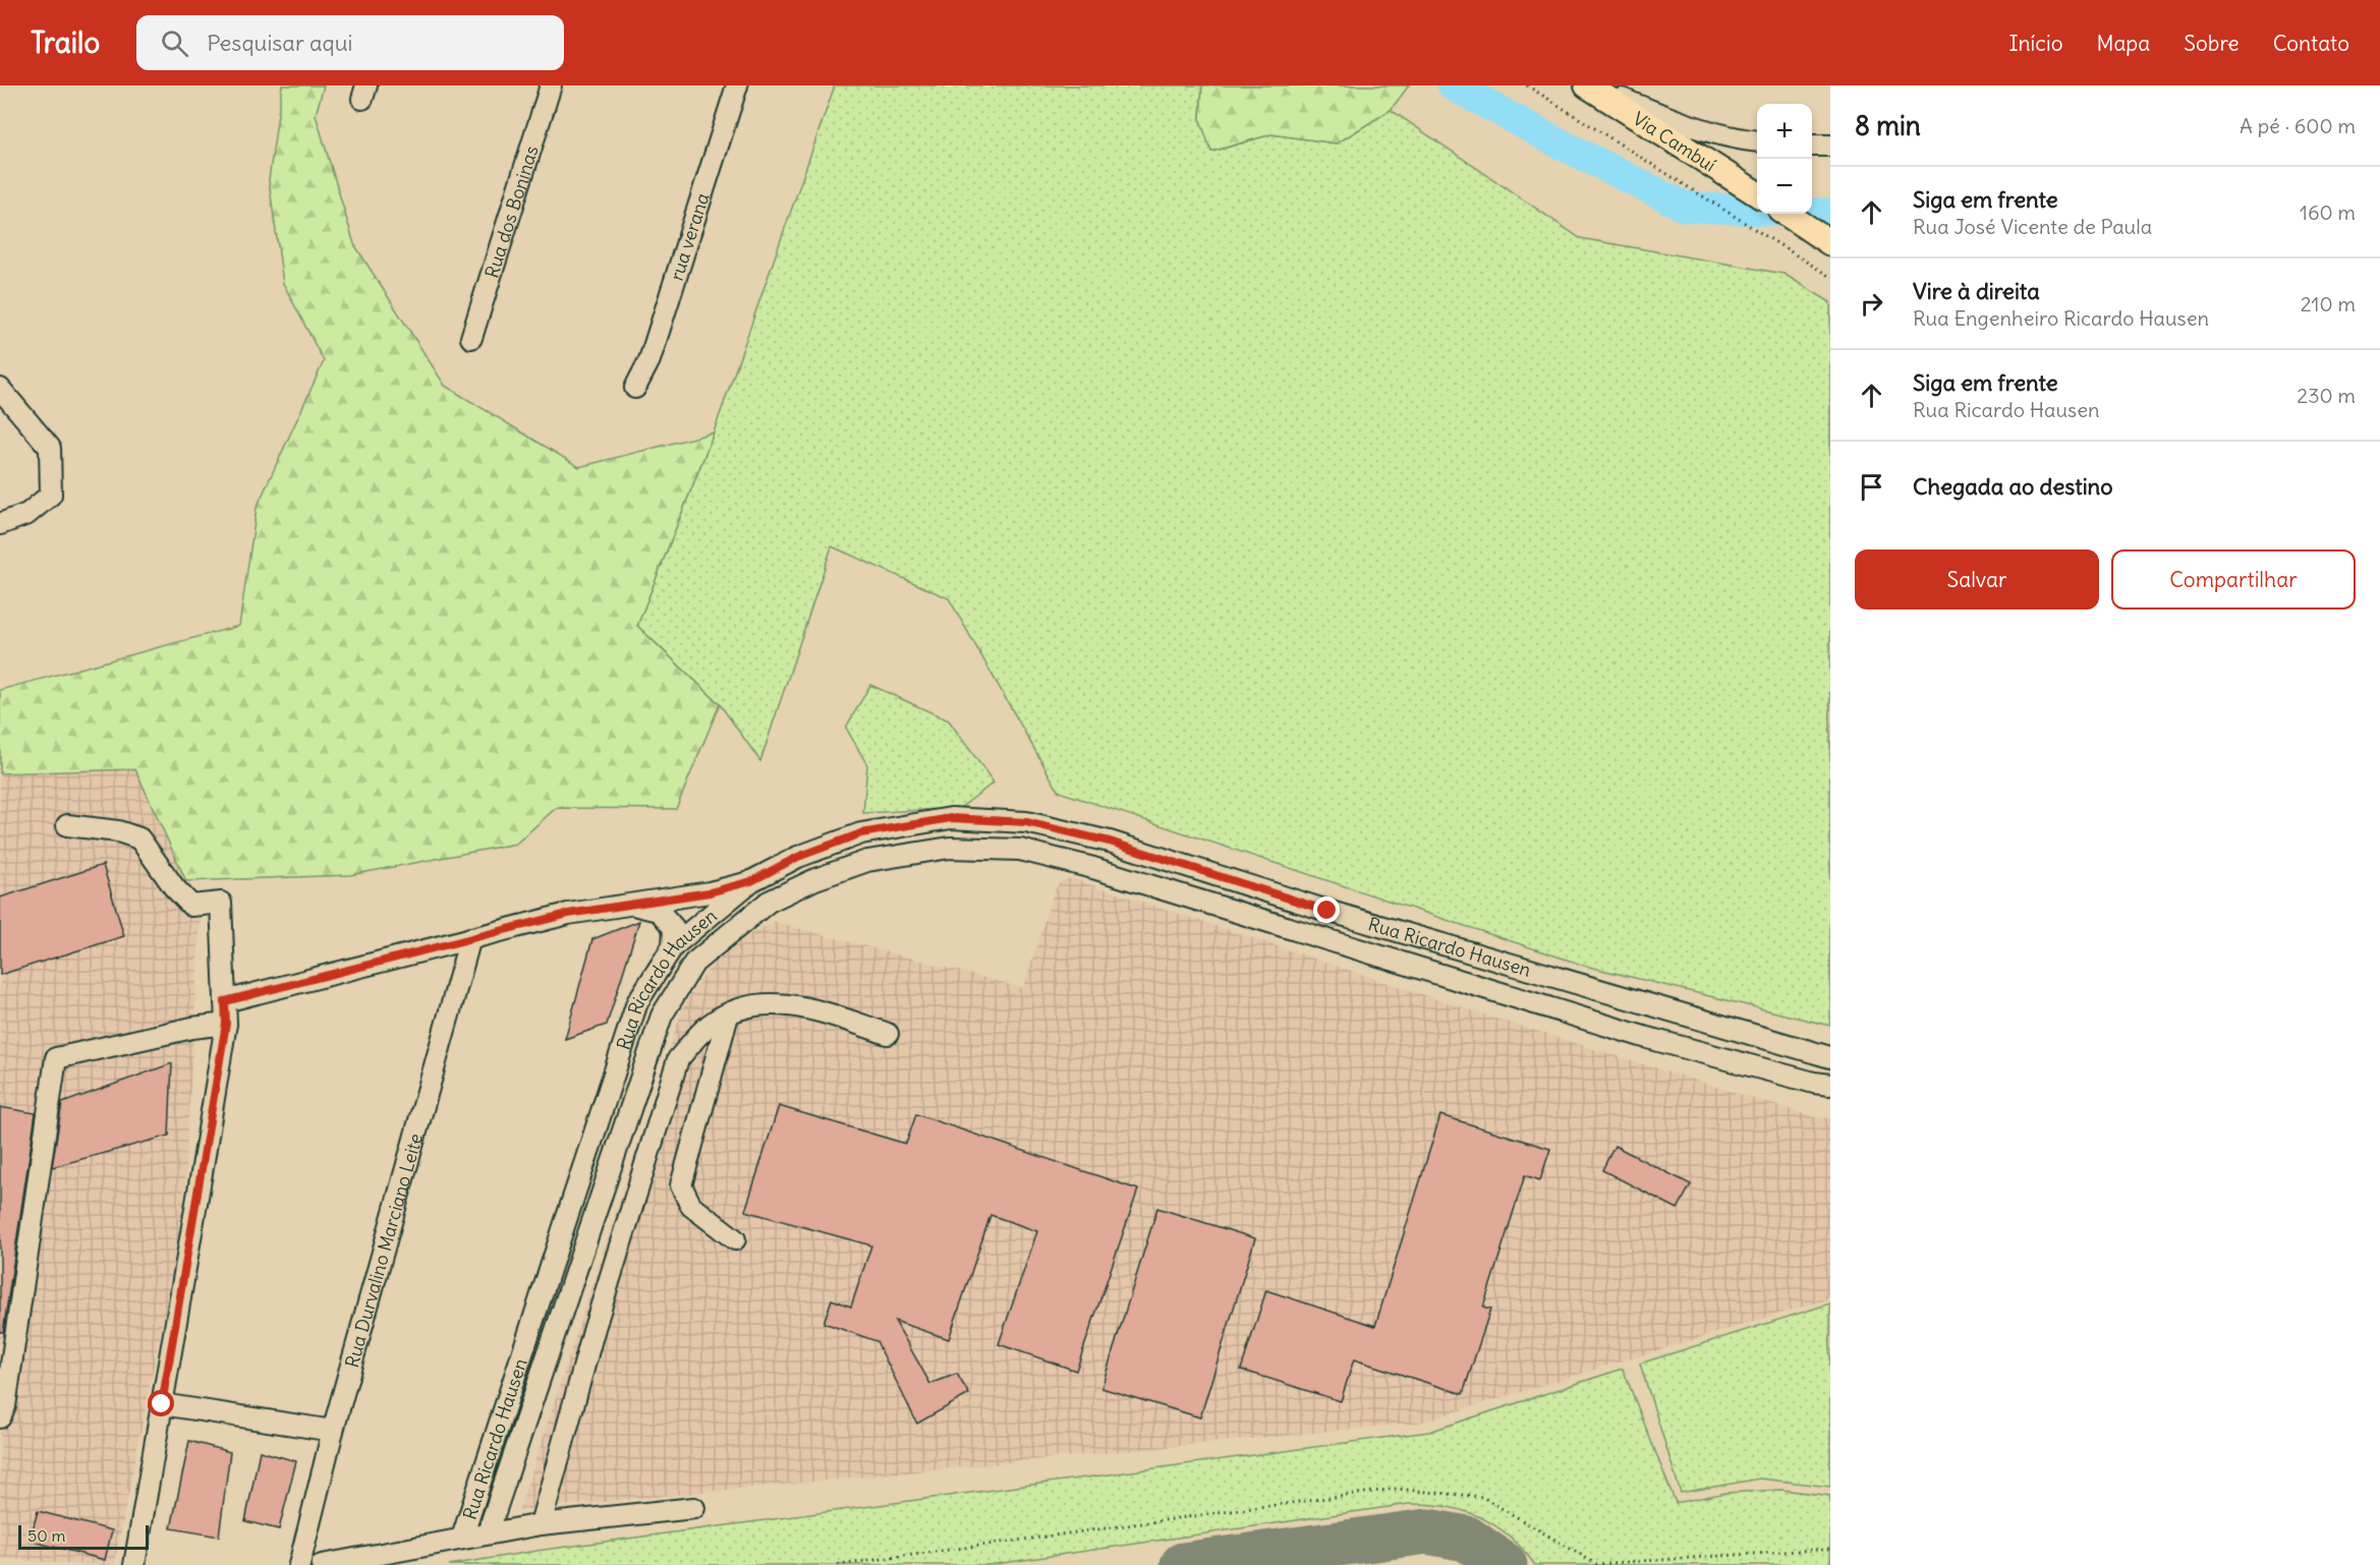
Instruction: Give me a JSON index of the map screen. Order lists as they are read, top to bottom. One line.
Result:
{"streets":{"main road":["Via Cambuí"],"street":["Rua dos Boninas","rua verana","Rua Ricardo Hausen","Rua Durvalino Marciano Leite"]},"scale_bar":"50 m","page":{"header":"Trailo","search":"Pesquisar aqui","nav":["Início","Mapa","Sobre","Contato"],"heading":["8 min","A pé · 600 m"],"map_buttons":["+","−"],"list":[["Siga em frente","Rua José Vicente de Paula","160 m"],["Vire à direita","Rua Engenheiro Ricardo Hausen","210 m"],["Siga em frente","Rua Ricardo Hausen","230 m"],"Chegada ao destino"],"buttons":["Salvar","Compartilhar"],"scale":"50 m"}}
